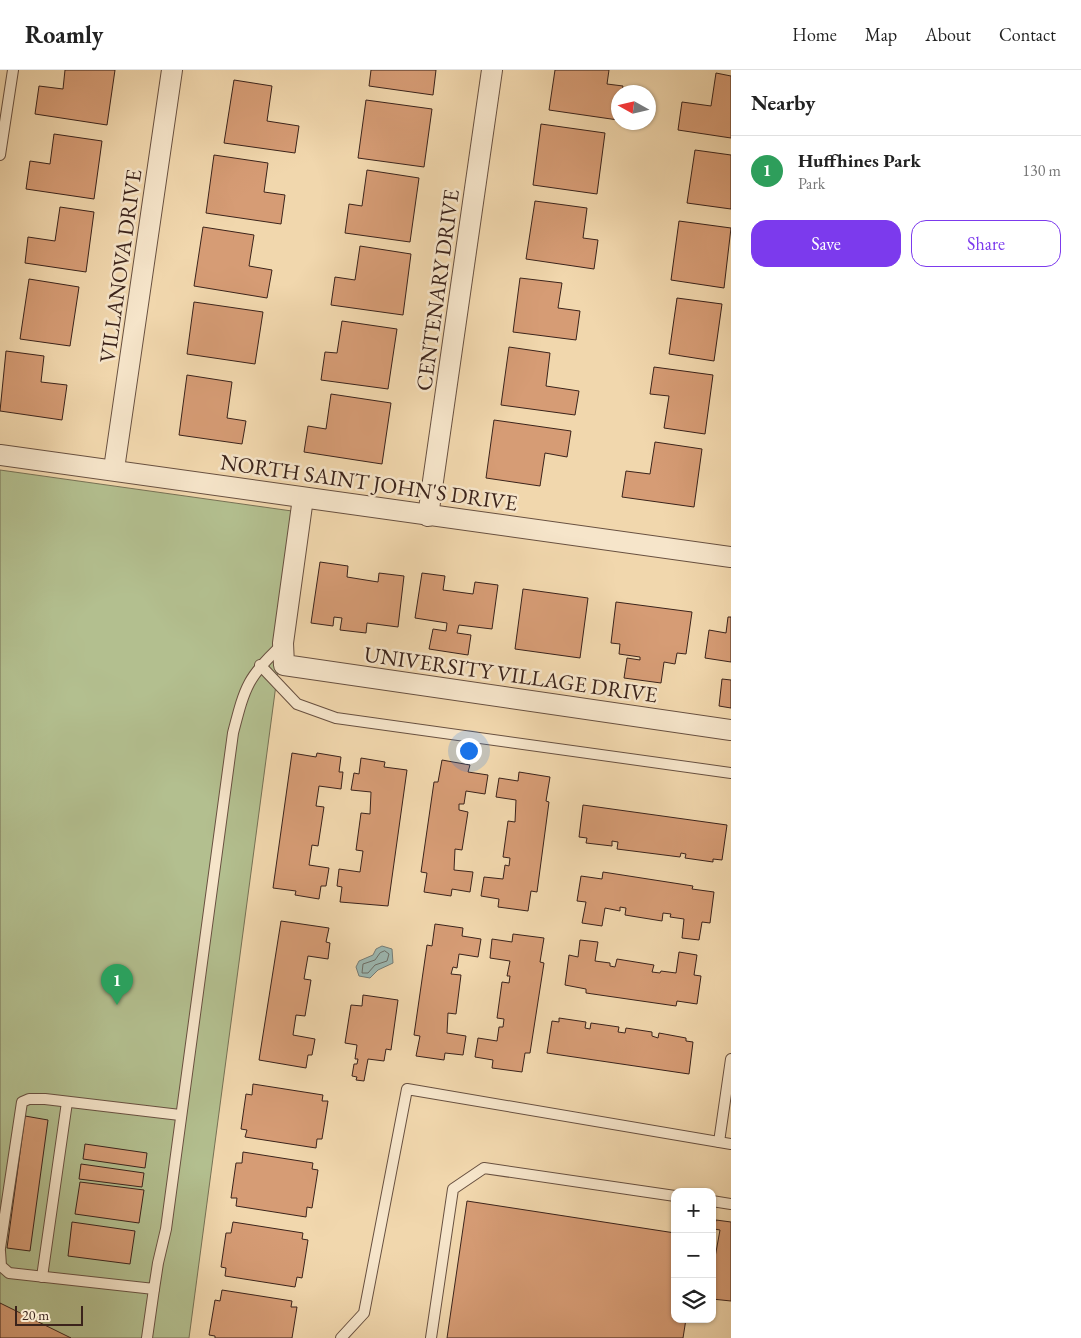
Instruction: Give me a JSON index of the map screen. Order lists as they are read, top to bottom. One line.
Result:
{"streets":{"street":["VILLANOVA DRIVE","CENTENARY DRIVE","NORTH SAINT JOHN'S DRIVE","UNIVERSITY VILLAGE DRIVE"]},"crossings":[["VILLANOVA DRIVE","NORTH SAINT JOHN'S DRIVE"],["CENTENARY DRIVE","NORTH SAINT JOHN'S DRIVE"]],"scale_bar":"20 m","north":"left","page":{"header":"Roamly","nav":["Home","Map","About","Contact"],"heading":"Nearby","list":[{"mark":"1","name":"Huffhines Park","note":"Park","value":"130 m"}],"buttons":["Save","Share"],"pins":"1","map_buttons":["+","−"],"scale":"20 m"}}
